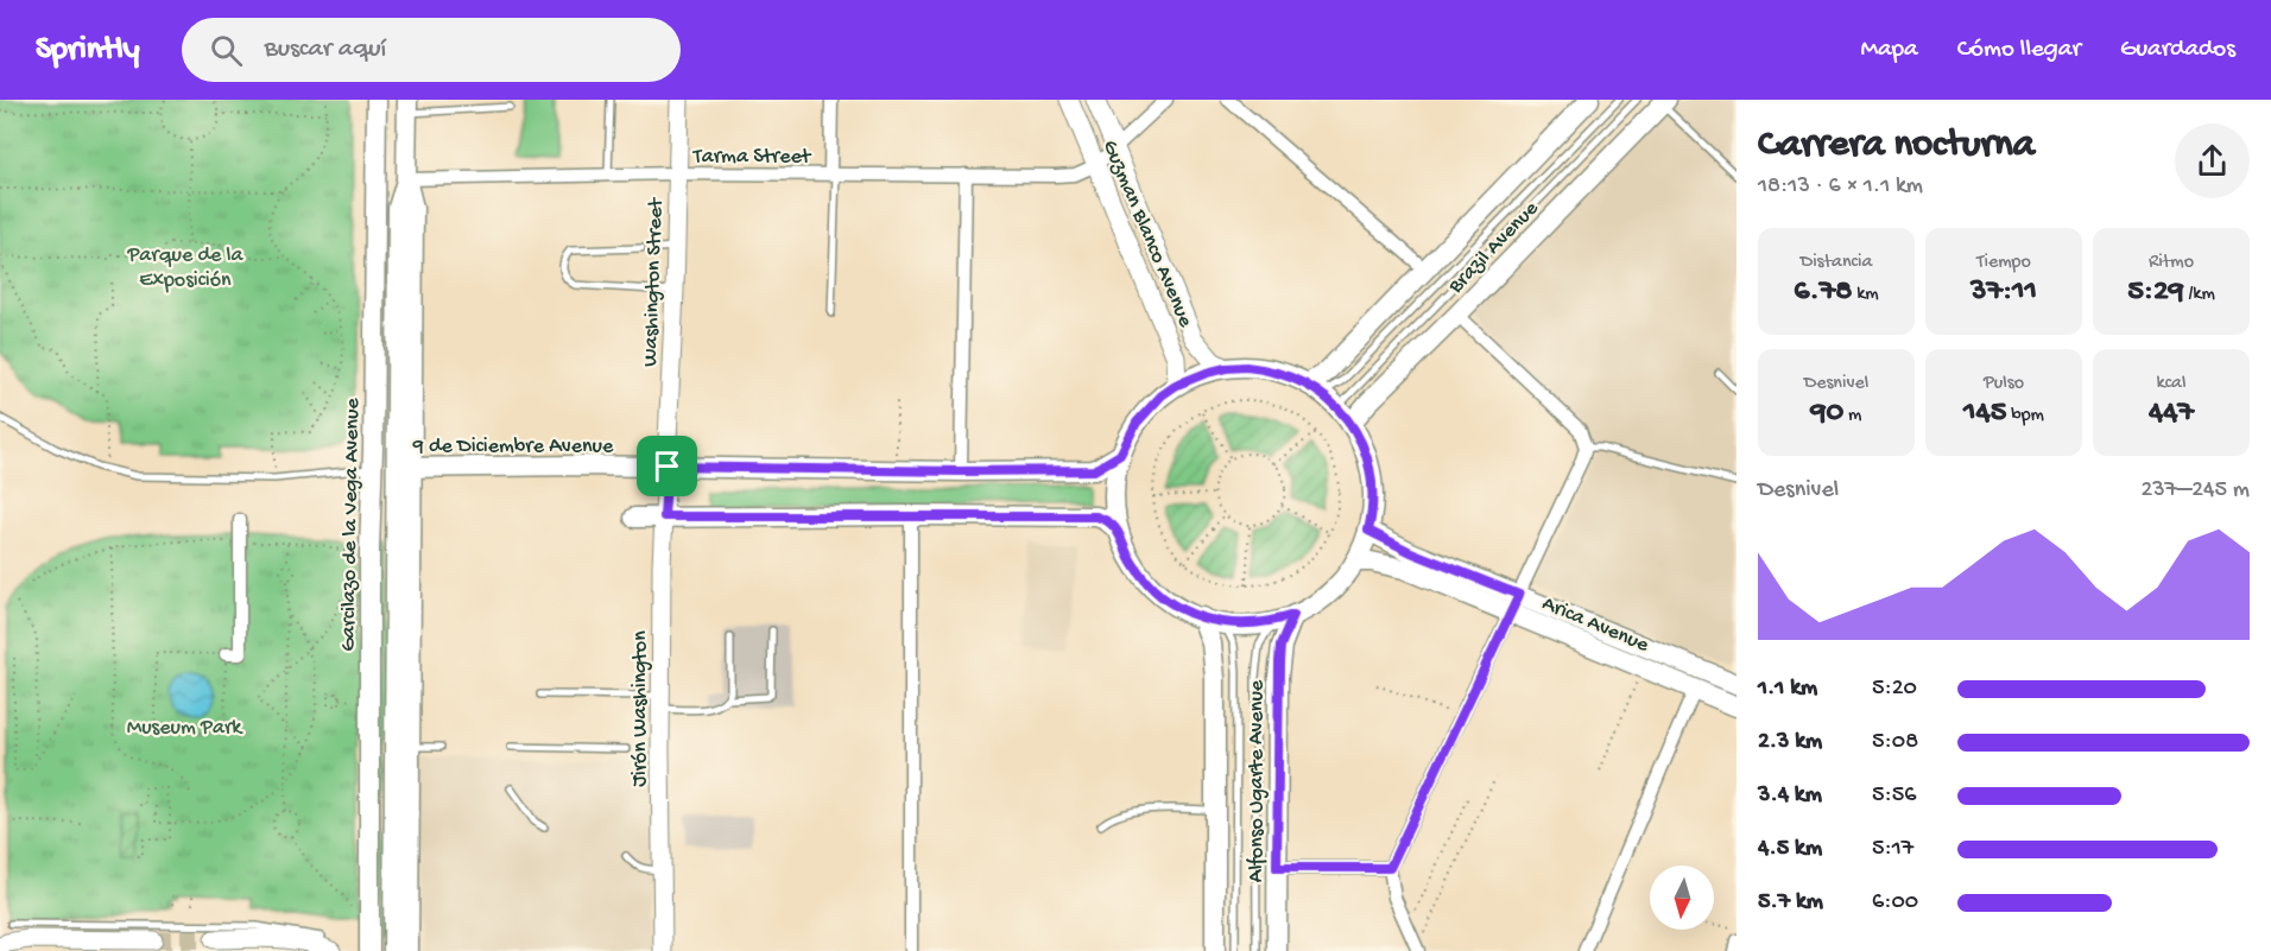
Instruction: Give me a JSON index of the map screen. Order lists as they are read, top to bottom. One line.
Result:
{"streets":{"main road":["Brazil Avenue","9 de Diciembre Avenue","Garcilazo de la Vega Avenue","Arica Avenue","Alfonso Ugarte Avenue"],"street":["Tarma Street","Guzman Blanco Avenue","Washington Street","Jirón Washington"]},"crossings":[["Tarma Street","Guzman Blanco Avenue"],["Tarma Street","Washington Street"],["Washington Street","9 de Diciembre Avenue"],["Washington Street","Jirón Washington"],["9 de Diciembre Avenue","Garcilazo de la Vega Avenue"],["9 de Diciembre Avenue","Jirón Washington"]],"parks":["Parque de la Exposición","Museum Park"],"north":"bottom","page":{"header":"Sprintly","search":"Buscar aquí","nav":["Mapa","Cómo llegar","Guardados"],"heading":["Carrera nocturna","18:13 · 6 × 1.1 km"],"stats":[["Distancia","6.78 km"],["Tiempo","37:11"],["Ritmo","5:29 /km"],["Desnivel","90 m"],["Pulso","145 bpm"],["kcal","447"]],"chart":["Desnivel","237–245 m"],"list":[{"name":"1.1 km","note":"5:20"},{"name":"2.3 km","note":"5:08"},{"name":"3.4 km","note":"5:56"},{"name":"4.5 km","note":"5:17"},{"name":"5.7 km","note":"6:00"}]}}
